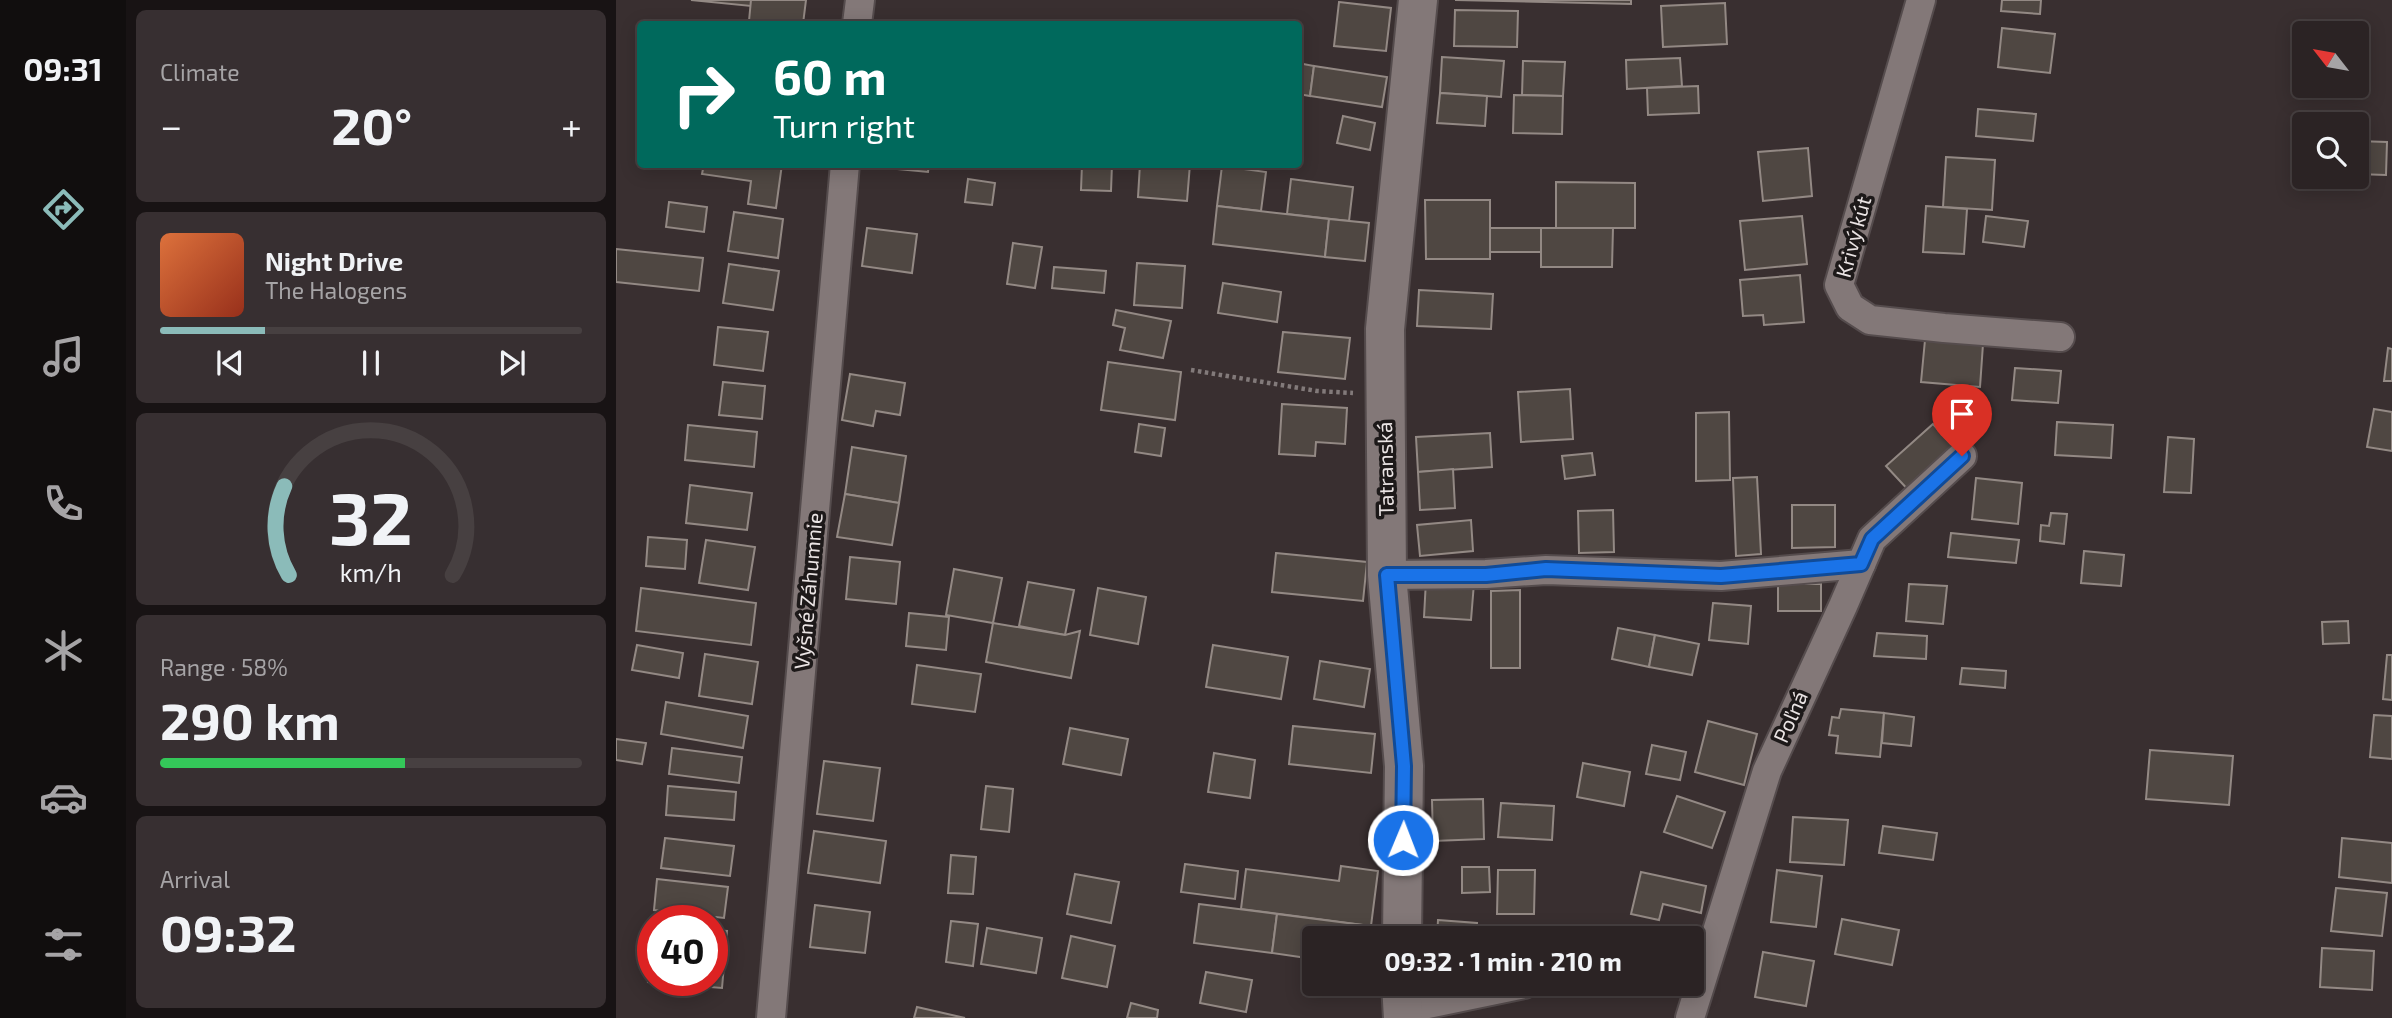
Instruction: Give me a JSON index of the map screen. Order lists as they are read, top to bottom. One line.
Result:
{"streets":{"street":["Krivý kút","Tatranská","Vyšné Záhumnie","Poľná"]},"north":"top left","page":{"tabs":"09:31","tile":["Climate",["Range · 58%","290 km"],["Arrival","09:32"]],"turn":["60 m","Turn right"],"heat":["−","20°","+"],"song":["Night Drive","The Halogens"],"limit":"40","trip":"09:32 · 1 min · 210 m","gauge":["32","km/h"]}}
